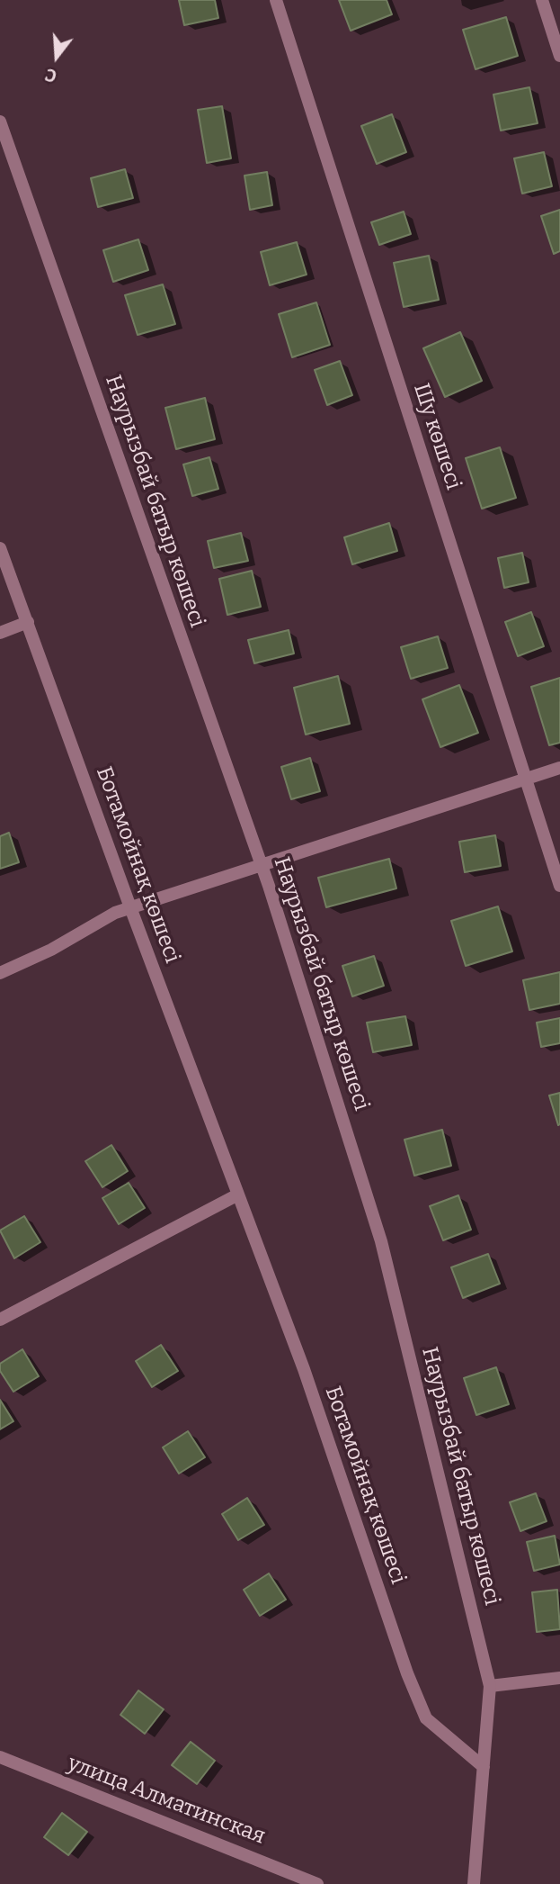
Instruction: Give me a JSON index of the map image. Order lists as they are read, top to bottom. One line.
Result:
{"streets":{"street":["Шу көшесі","Наурызбай батыр көшесі","Ботамойнақ көшесі","улица Алматинская"]},"crossings":[["Наурызбай батыр көшесі","Ботамойнақ көшесі"]],"north":"bottom"}
